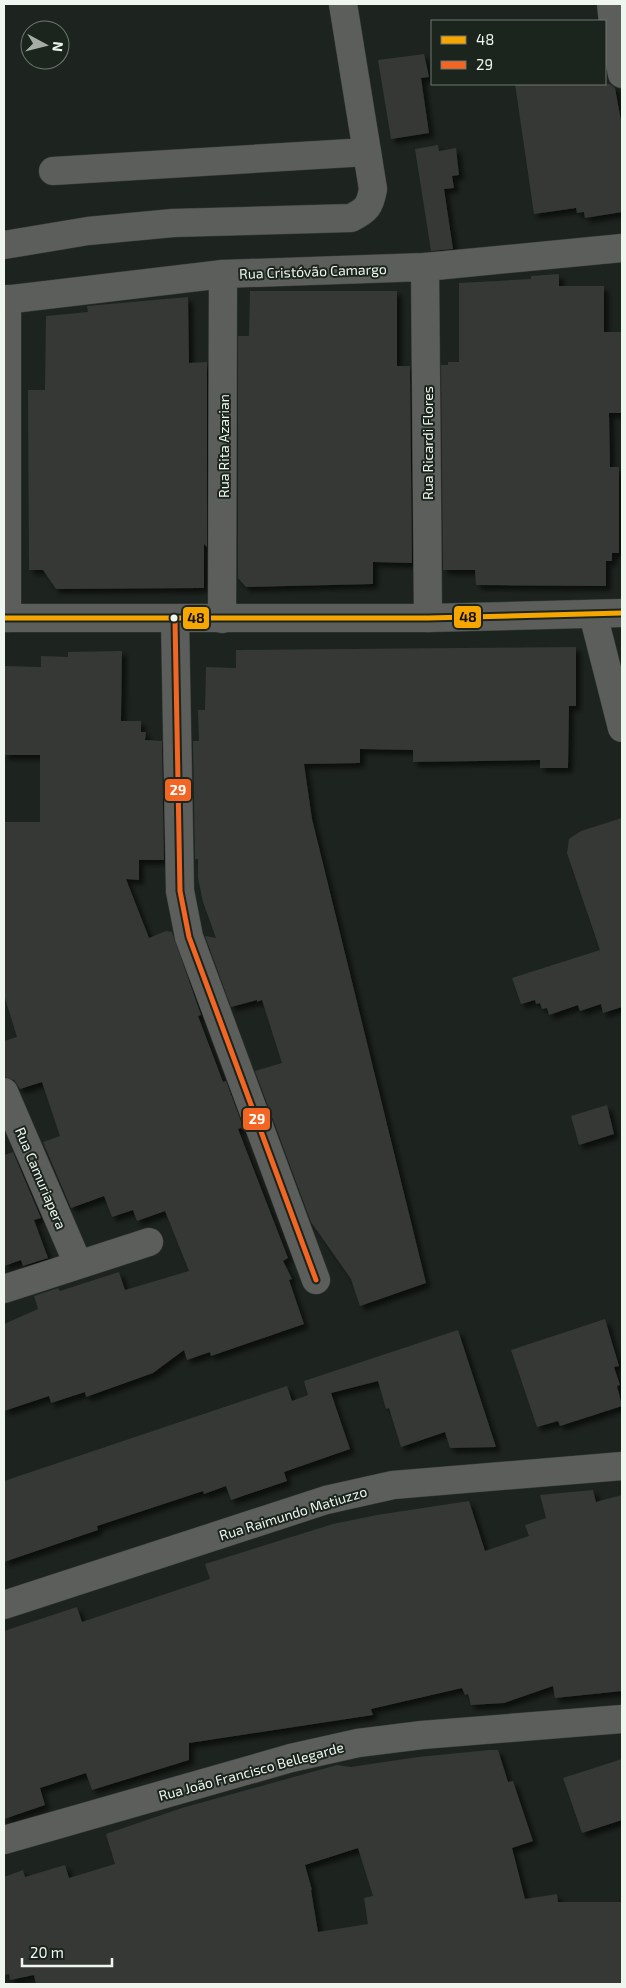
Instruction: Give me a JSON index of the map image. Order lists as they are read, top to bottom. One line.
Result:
{"streets":{"street":["Rua Cristóvão Camargo","Rua Ricardi Flores","Rua Rita Azarian","Rua Camuriapera","Rua Raimundo Matiuzzo","Rua João Francisco Bellegarde"]},"crossings":[["Rua Cristóvão Camargo","Rua Ricardi Flores"],["Rua Cristóvão Camargo","Rua Rita Azarian"]],"lines":["transit line 48","transit line 29"],"legend":["48","29"],"scale_bar":"20 m","north":"right"}
